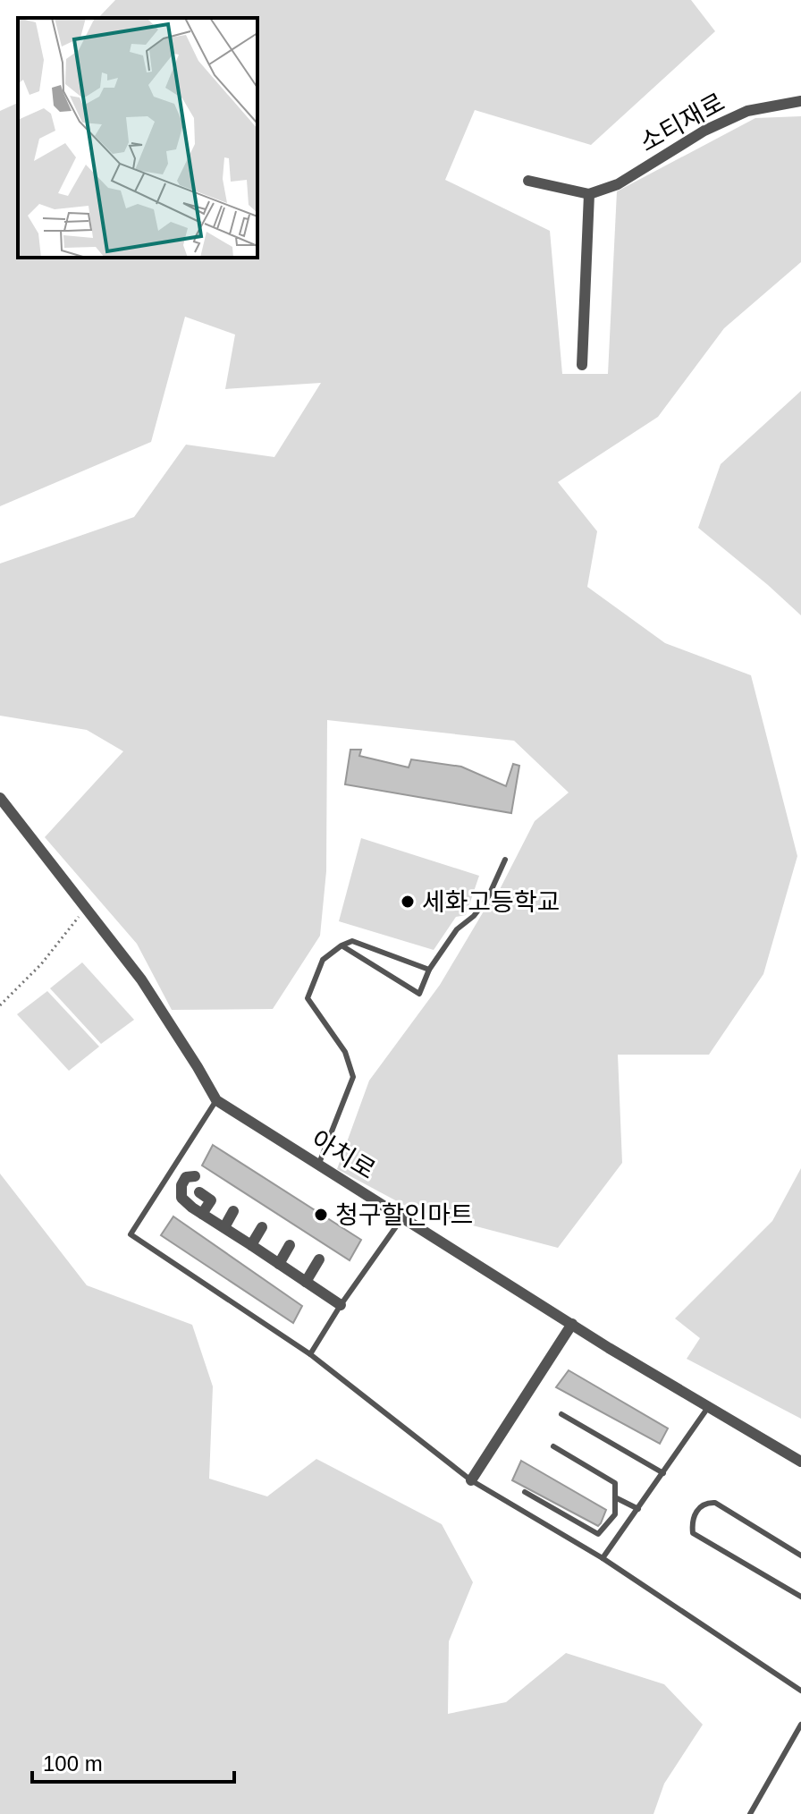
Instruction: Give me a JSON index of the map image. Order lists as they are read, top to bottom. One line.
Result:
{"streets":{"street":["소티재로","아치로"]},"places":["세화고등학교","청구할인마트"],"scale_bar":"100 m"}
